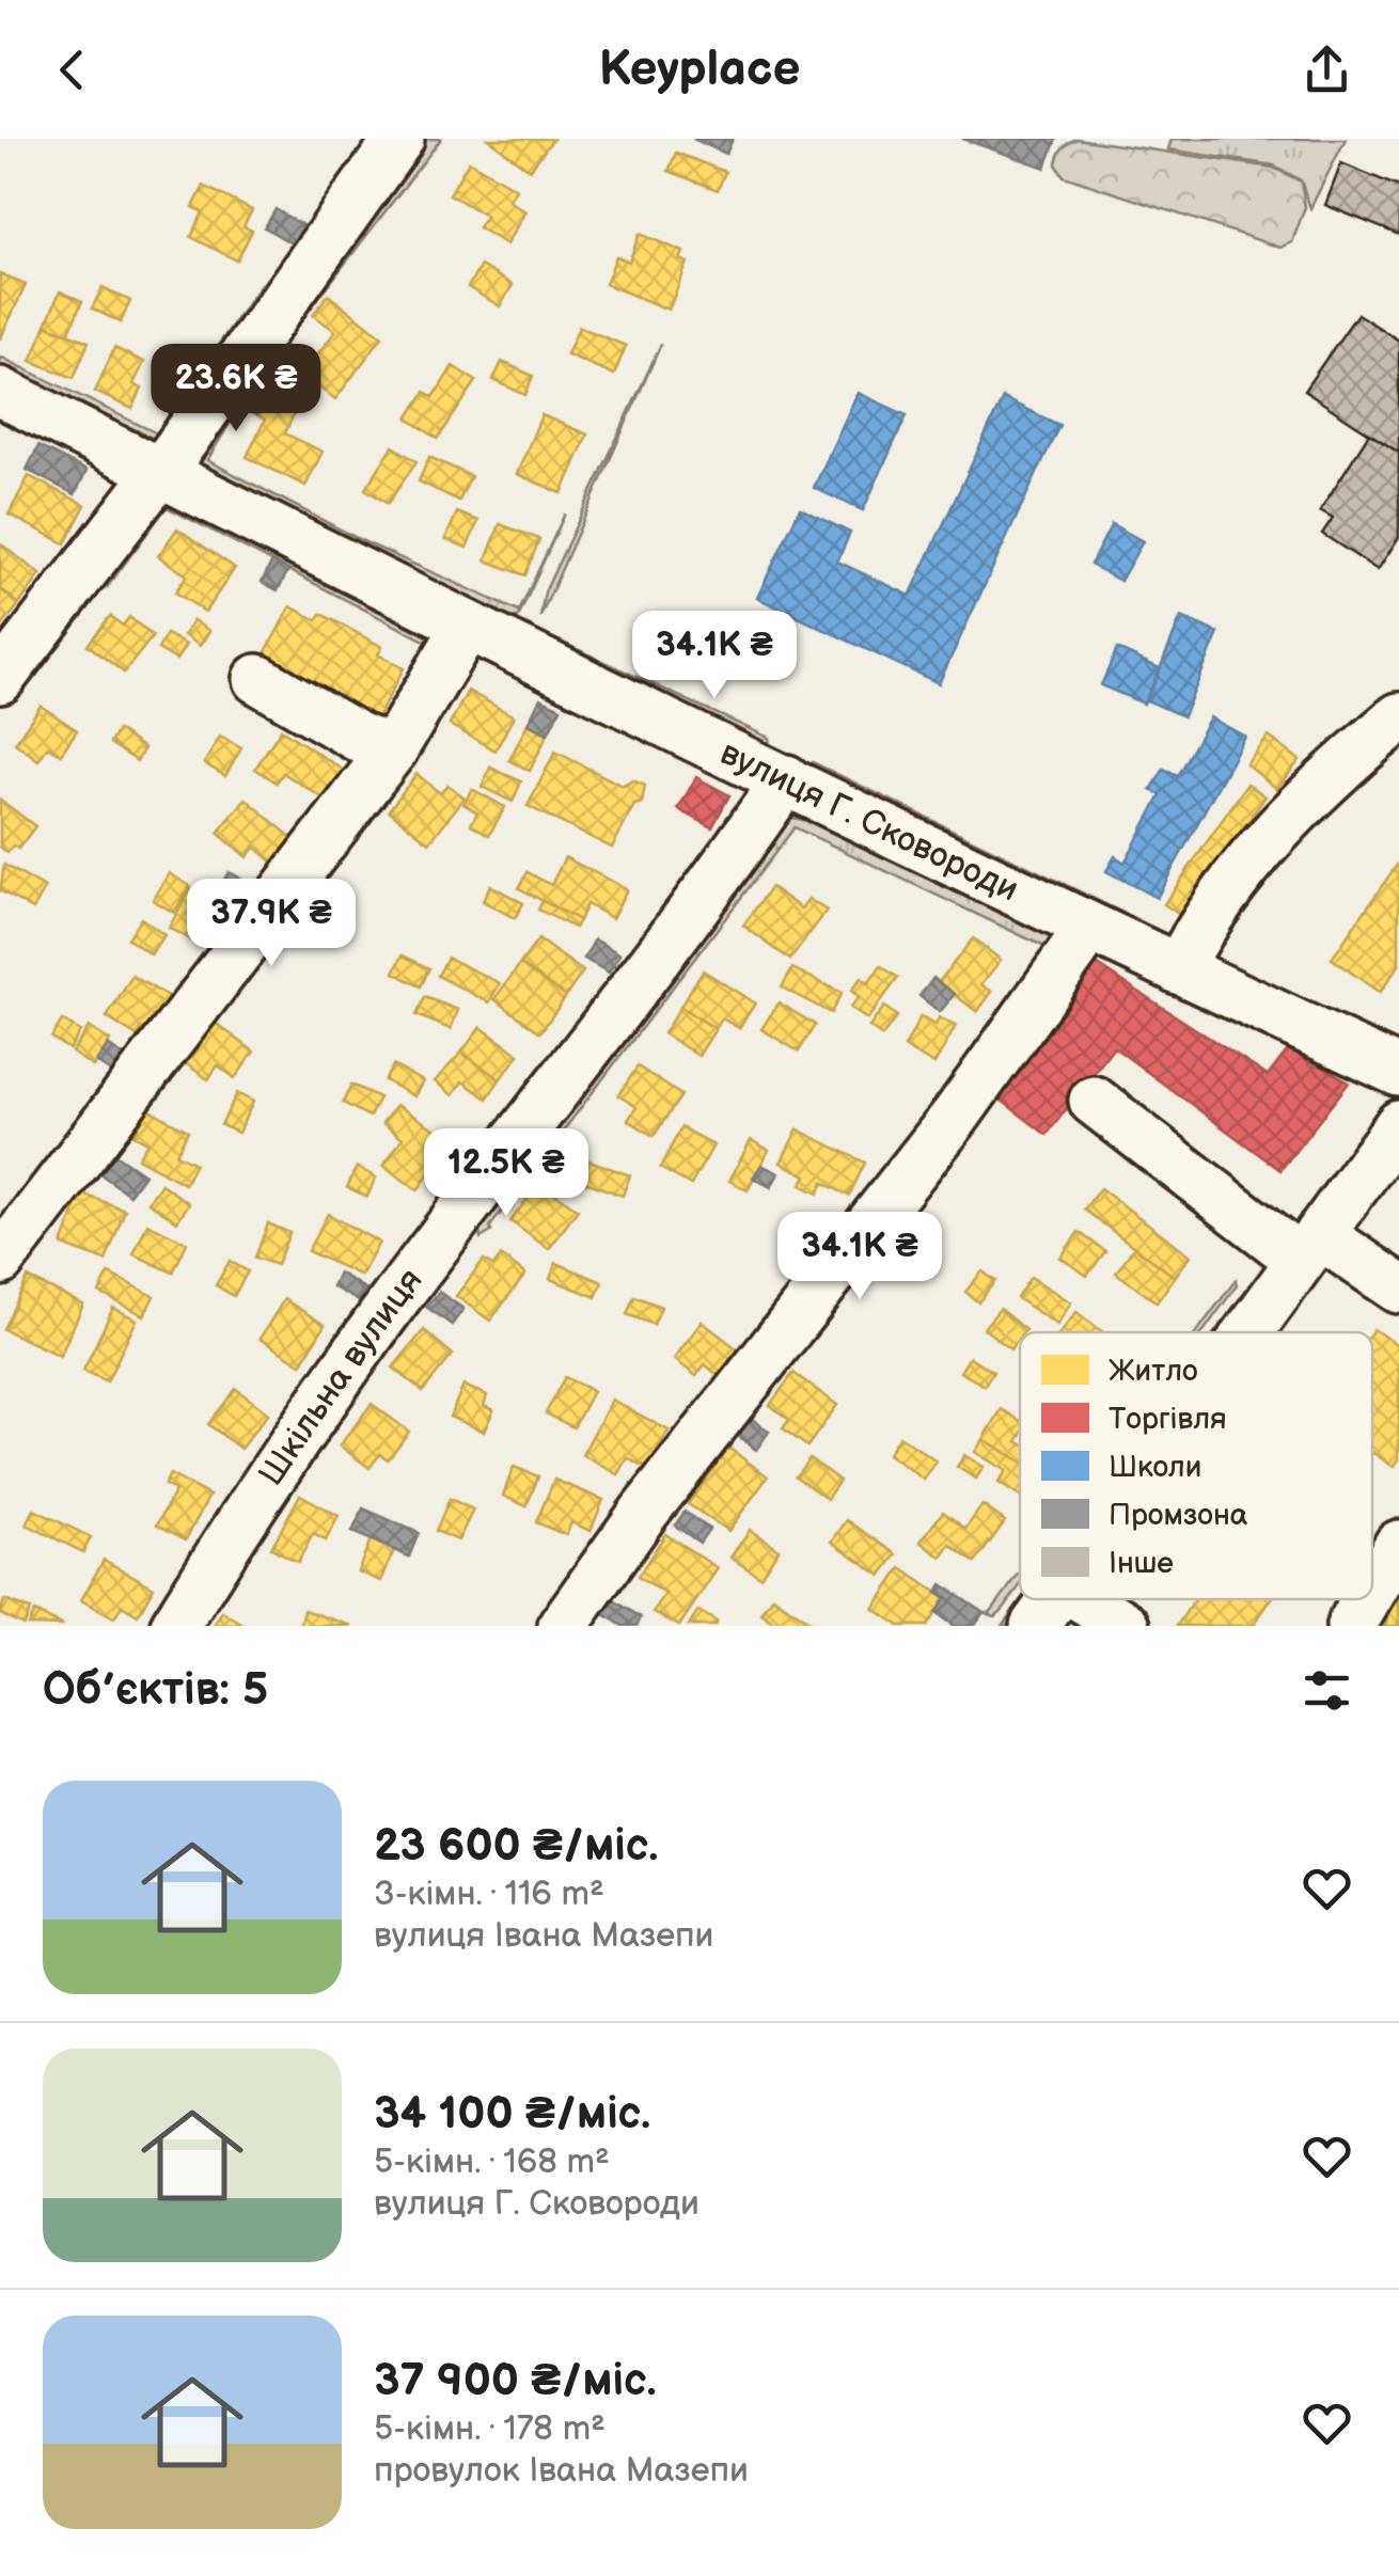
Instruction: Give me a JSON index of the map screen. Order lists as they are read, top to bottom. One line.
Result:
{"streets":{"street":["вулиця Г. Сковороди","Шкільна вулиця"]},"crossings":[["вулиця Г. Сковороди","Шкільна вулиця"]],"legend":["Житло","Торгівля","Школи","Промзона","Інше"],"page":{"header":"Keyplace","price":["23.6K ₴","34.1K ₴","37.9K ₴","12.5K ₴","34.1K ₴"],"heading":"Об’єктів: 5","list":[{"name":"23 600 ₴/міс.","note":"3-кімн. · 116 m² · вулиця Івана Мазепи"},{"name":"34 100 ₴/міс.","note":"5-кімн. · 168 m² · вулиця Г. Сковороди"},{"name":"37 900 ₴/міс.","note":"5-кімн. · 178 m² · провулок Івана Мазепи"}]}}
